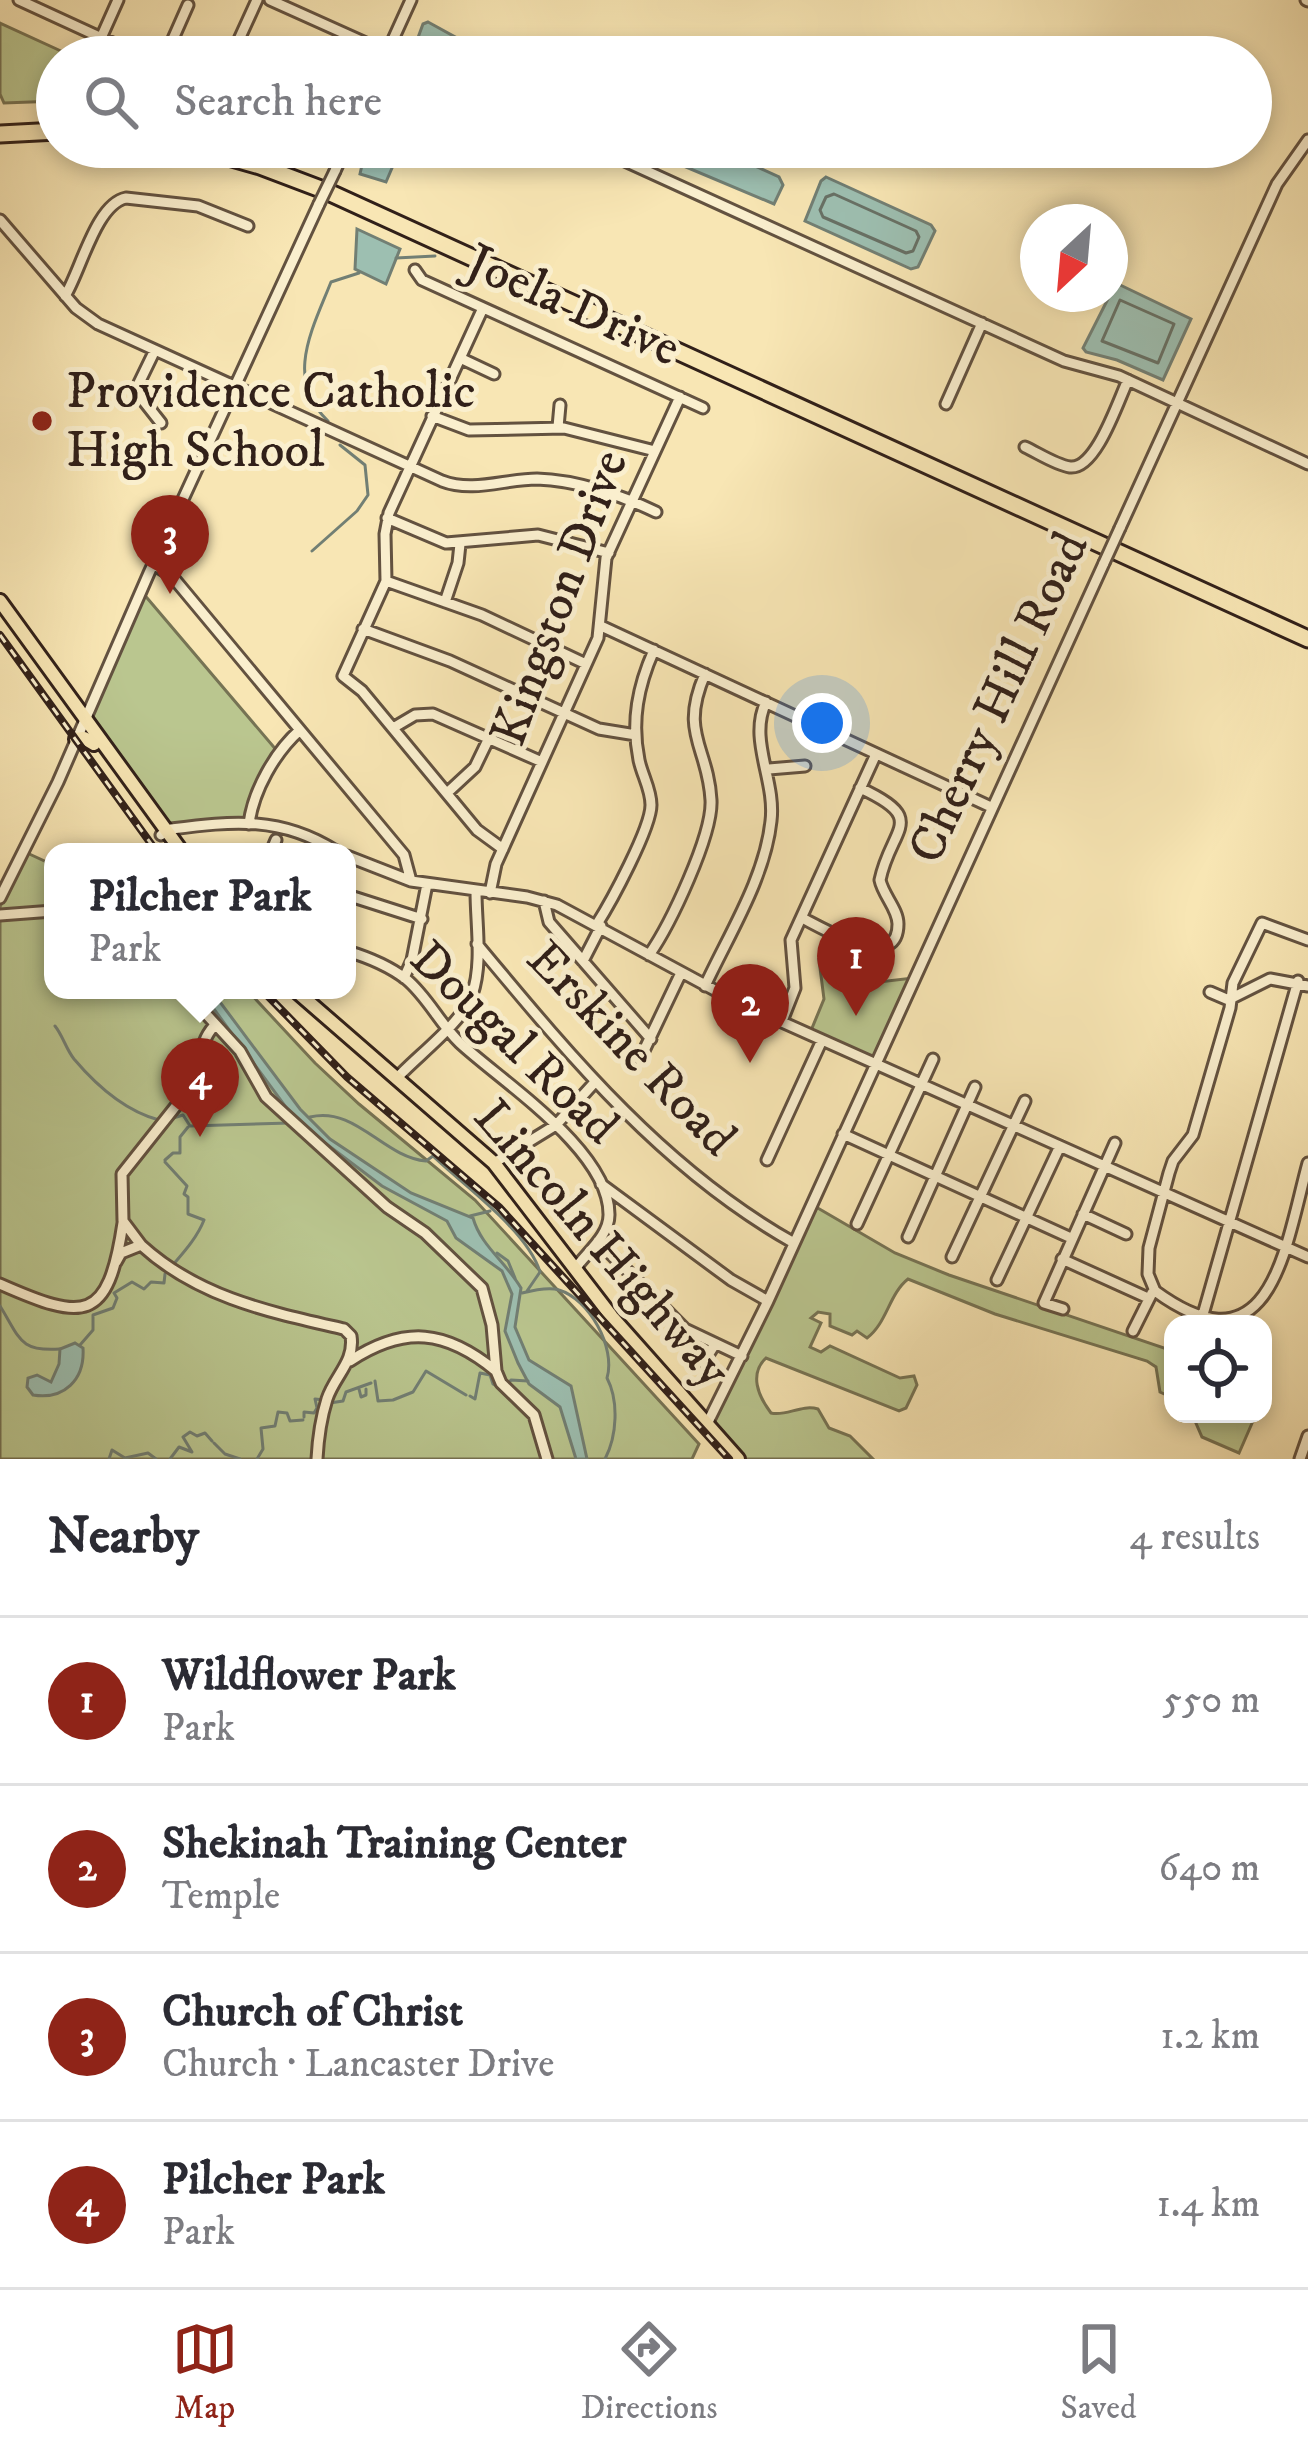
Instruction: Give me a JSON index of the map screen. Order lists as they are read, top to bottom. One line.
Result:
{"streets":{"main road":["Lincoln Highway"],"street":["Joela Drive","Kingston Drive","Cherry Hill Road","Dougal Road","Erskine Road"]},"crossings":[["Joela Drive","Kingston Drive"],["Cherry Hill Road","Erskine Road"],["Cherry Hill Road","Lincoln Highway"]],"places":["Providence Catholic High School"],"north":"bottom left","page":{"search":"Search here","pins":["3","1","2","4"],"popup":["Pilcher Park","Park"],"heading":["Nearby","4 results"],"list":[{"mark":"1","name":"Wildflower Park","note":"Park","value":"550 m"},{"mark":"2","name":"Shekinah Training Center","note":"Temple","value":"640 m"},{"mark":"3","name":"Church of Christ","note":"Church · Lancaster Drive","value":"1.2 km"},{"mark":"4","name":"Pilcher Park","note":"Park","value":"1.4 km"}],"nav":["Map","Directions","Saved"]}}
